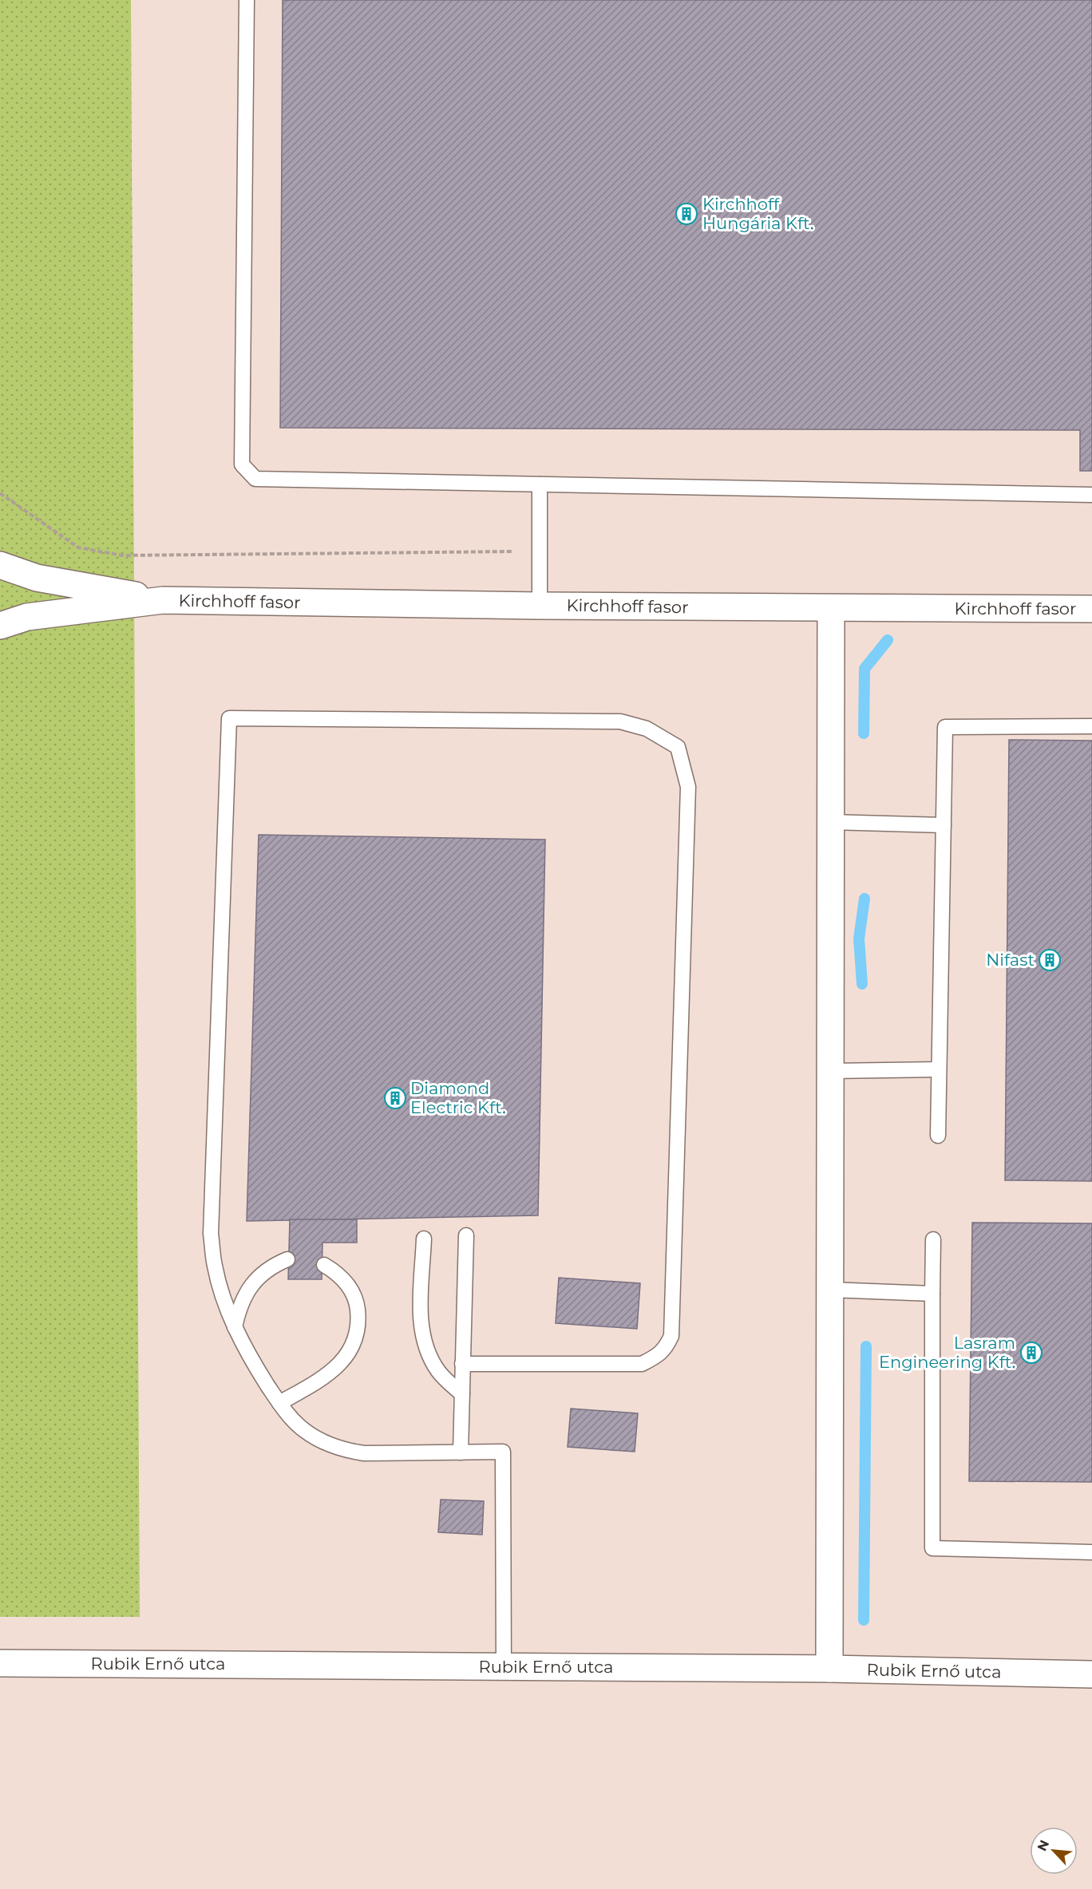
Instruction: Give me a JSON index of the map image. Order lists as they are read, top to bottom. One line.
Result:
{"streets":{"street":["Kirchhoff fasor","Rubik Ernő utca"]},"places":{"building":["Kirchhoff Hungária Kft.","Nifast","Diamond Electric Kft.","Lasram Engineering Kft."]},"north":"top left"}
